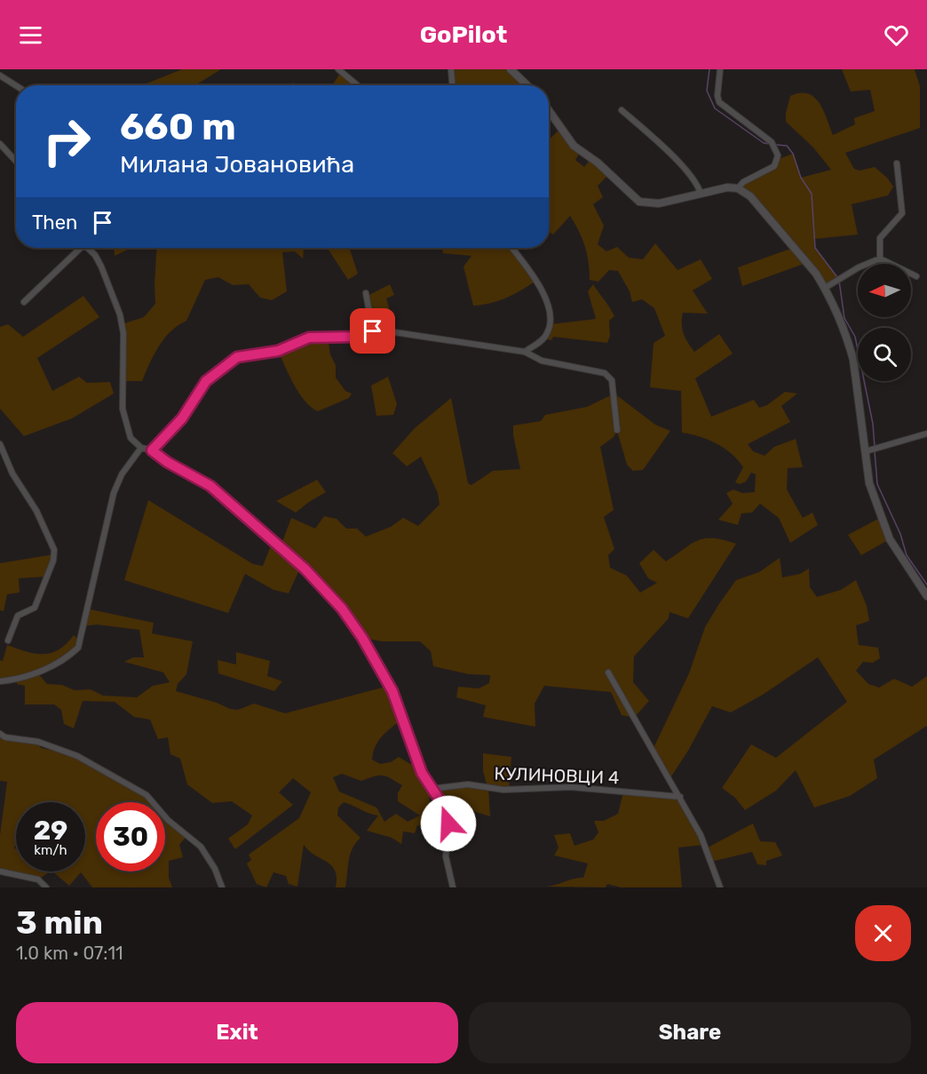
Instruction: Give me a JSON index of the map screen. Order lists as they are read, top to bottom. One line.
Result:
{"streets":{"street":["КУЛИНОВЦИ 4"]},"north":"left","page":{"header":"GoPilot","turn":["660 m","Милана Јовановића"],"then":"Then","speed":"29 km/h","limit":"30","heading":["3 min","1.0 km · 07:11"],"buttons":["Exit","Share"]}}
